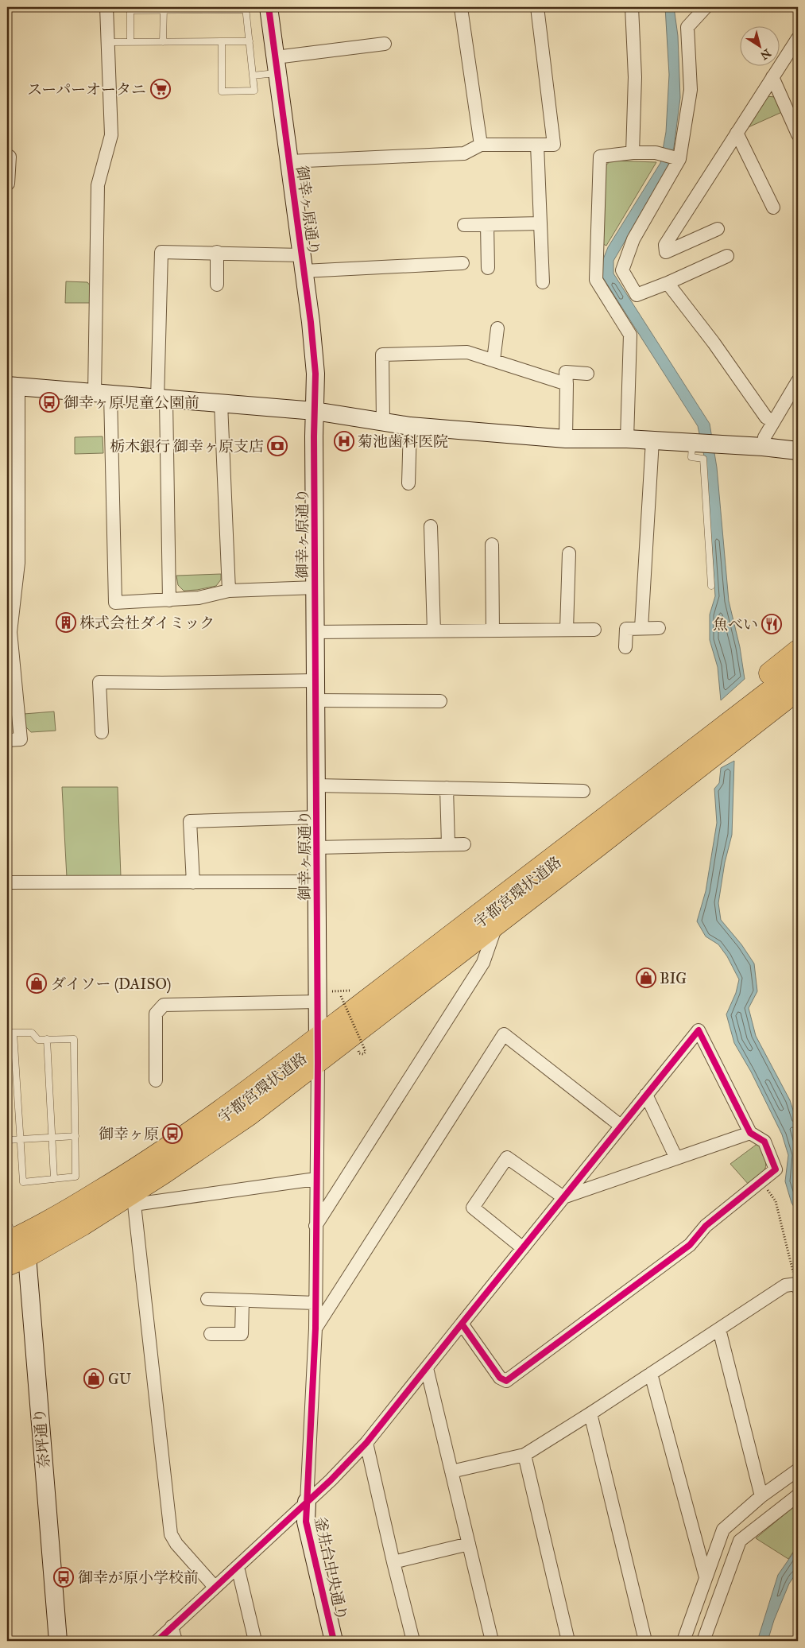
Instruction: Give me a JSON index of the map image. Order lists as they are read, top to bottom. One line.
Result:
{"streets":{"highway":["宇都宮環状道路"],"street":["御幸ヶ原通り","奈坪通り","釜井台中央通り"]},"crossings":[["御幸ヶ原通り","宇都宮環状道路"],["宇都宮環状道路","奈坪通り"]],"places":{"supermarket":["スーパーオータニ"],"bus stop":["御幸ヶ原児童公園前","御幸ヶ原","御幸が原小学校前"],"hospital":["菊池歯科医院"],"bank":["栃木銀行 御幸ヶ原支店"],"building":["株式会社ダイミック"],"restaurant":["魚べい"],"shop":["BIG","ダイソー (DAISO)","GU"]},"north":"bottom right"}
